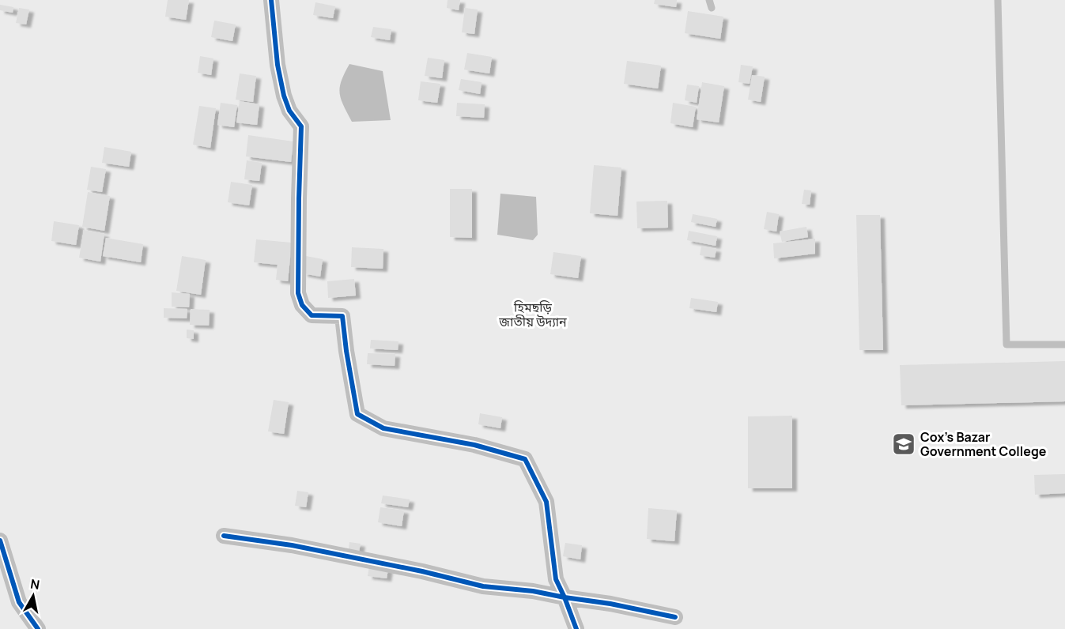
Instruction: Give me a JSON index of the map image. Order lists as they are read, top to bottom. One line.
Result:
{"parks":["হিমছড়ি জাতীয় উদ্যান"],"places":{"school or university":["Cox's Bazar Government College"]},"north":"top"}
